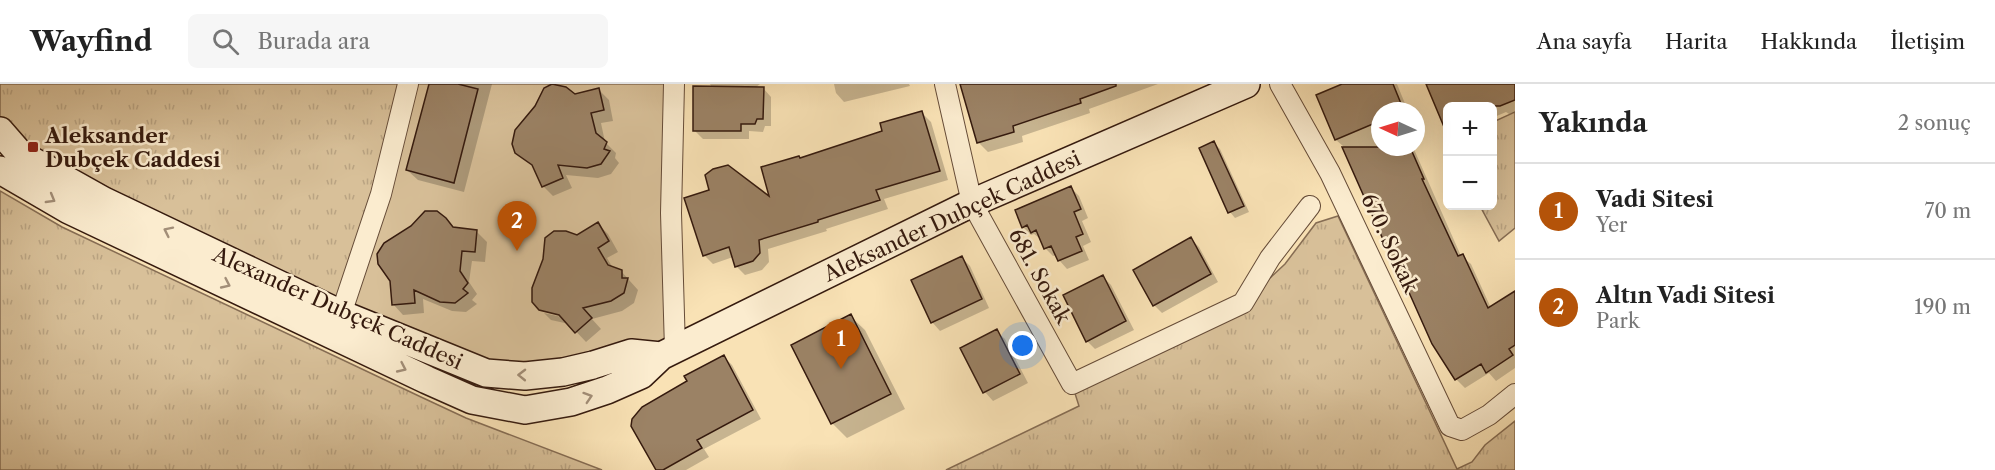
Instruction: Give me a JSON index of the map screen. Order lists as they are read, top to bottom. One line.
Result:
{"streets":{"main road":["Aleksander Dubçek Caddesi","Alexander Dubçek Caddesi"],"street":["670. Sokak","681. Sokak"]},"crossings":[["Aleksander Dubçek Caddesi","681. Sokak"],["Aleksander Dubçek Caddesi","Alexander Dubçek Caddesi"]],"places":{"transit":["Aleksander Dubçek Caddesi"]},"north":"left","page":{"header":"Wayfind","search":"Burada ara","nav":["Ana sayfa","Harita","Hakkında","İletişim"],"heading":["Yakında","2 sonuç"],"map_buttons":["+","−"],"list":[{"mark":"1","name":"Vadi Sitesi","note":"Yer","value":"70 m"},{"mark":"2","name":"Altın Vadi Sitesi","note":"Park","value":"190 m"}],"pins":["2","1"]}}
